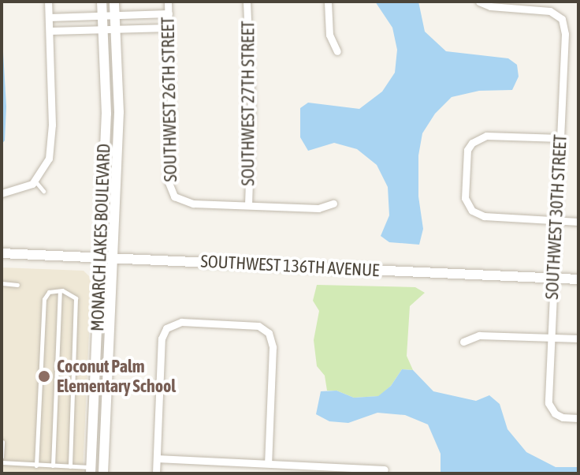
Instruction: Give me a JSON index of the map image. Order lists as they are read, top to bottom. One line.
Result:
{"streets":{"street":["SOUTHWEST 26TH STREET","SOUTHWEST 27TH STREET","SOUTHWEST 30TH STREET","MONARCH LAKES BOULEVARD","SOUTHWEST 136TH AVENUE"]},"crossings":[["SOUTHWEST 26TH STREET","SOUTHWEST 27TH STREET"],["SOUTHWEST 30TH STREET","SOUTHWEST 136TH AVENUE"],["MONARCH LAKES BOULEVARD","SOUTHWEST 136TH AVENUE"]],"places":["Coconut Palm Elementary School"]}
